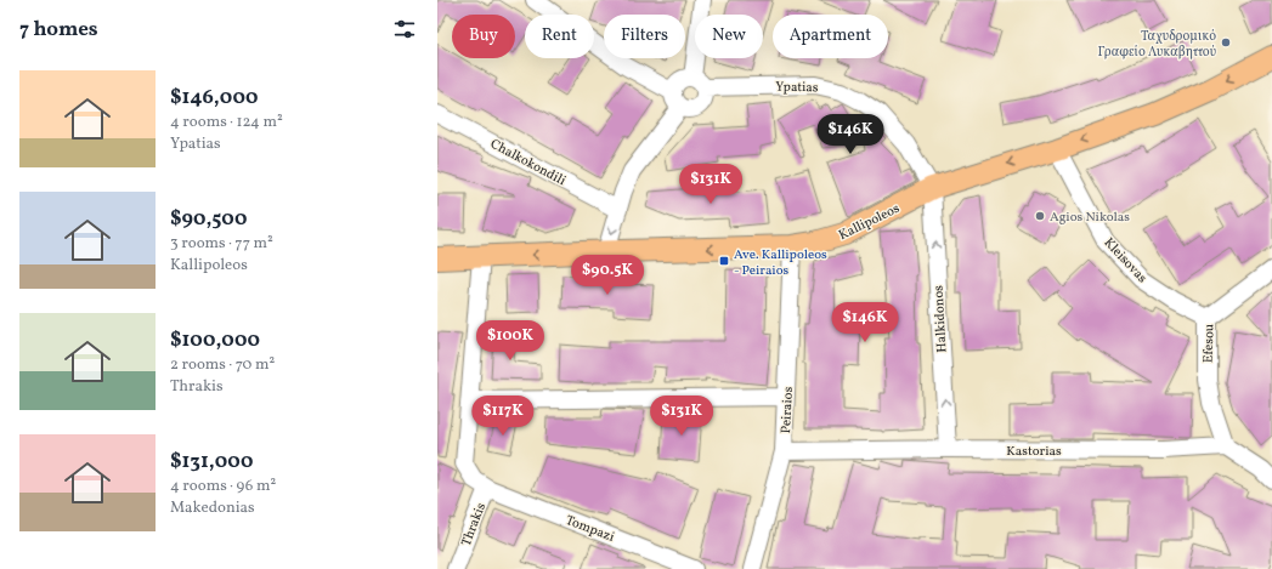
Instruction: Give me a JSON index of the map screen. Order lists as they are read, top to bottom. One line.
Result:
{"streets":{"main road":["Kallipoleos"],"street":["Ypatias","Chalkokondili","Kleisovas","Halkidonos","Efesou","Peiraios","Kastorias","Thrakis","Tompazi"]},"crossings":[["Ypatias","Kallipoleos"],["Ypatias","Halkidonos"],["Kallipoleos","Kleisovas"],["Kallipoleos","Halkidonos"],["Kallipoleos","Peiraios"],["Kallipoleos","Thrakis"],["Kleisovas","Efesou"],["Halkidonos","Kastorias"],["Efesou","Kastorias"],["Peiraios","Kastorias"],["Thrakis","Tompazi"]],"one_way":["Kallipoleos","Halkidonos"],"places":{"other":["Ταχυδρομικό Γραφείο Λυκαβηττού","Agios Nikolas"],"transit":["Ave. Kallipoleos - Peiraios"]},"page":{"heading":"7 homes","chip":["Buy","Rent","Filters","New","Apartment"],"list":[{"name":"$146,000","note":"4 rooms · 124 m² · Ypatias"},{"name":"$90,500","note":"3 rooms · 77 m² · Kallipoleos"},{"name":"$100,000","note":"2 rooms · 70 m² · Thrakis"},{"name":"$131,000","note":"4 rooms · 96 m² · Makedonias"}],"price":["$146K","$131K","$90.5K","$146K","$100K","$117K","$131K"]}}
